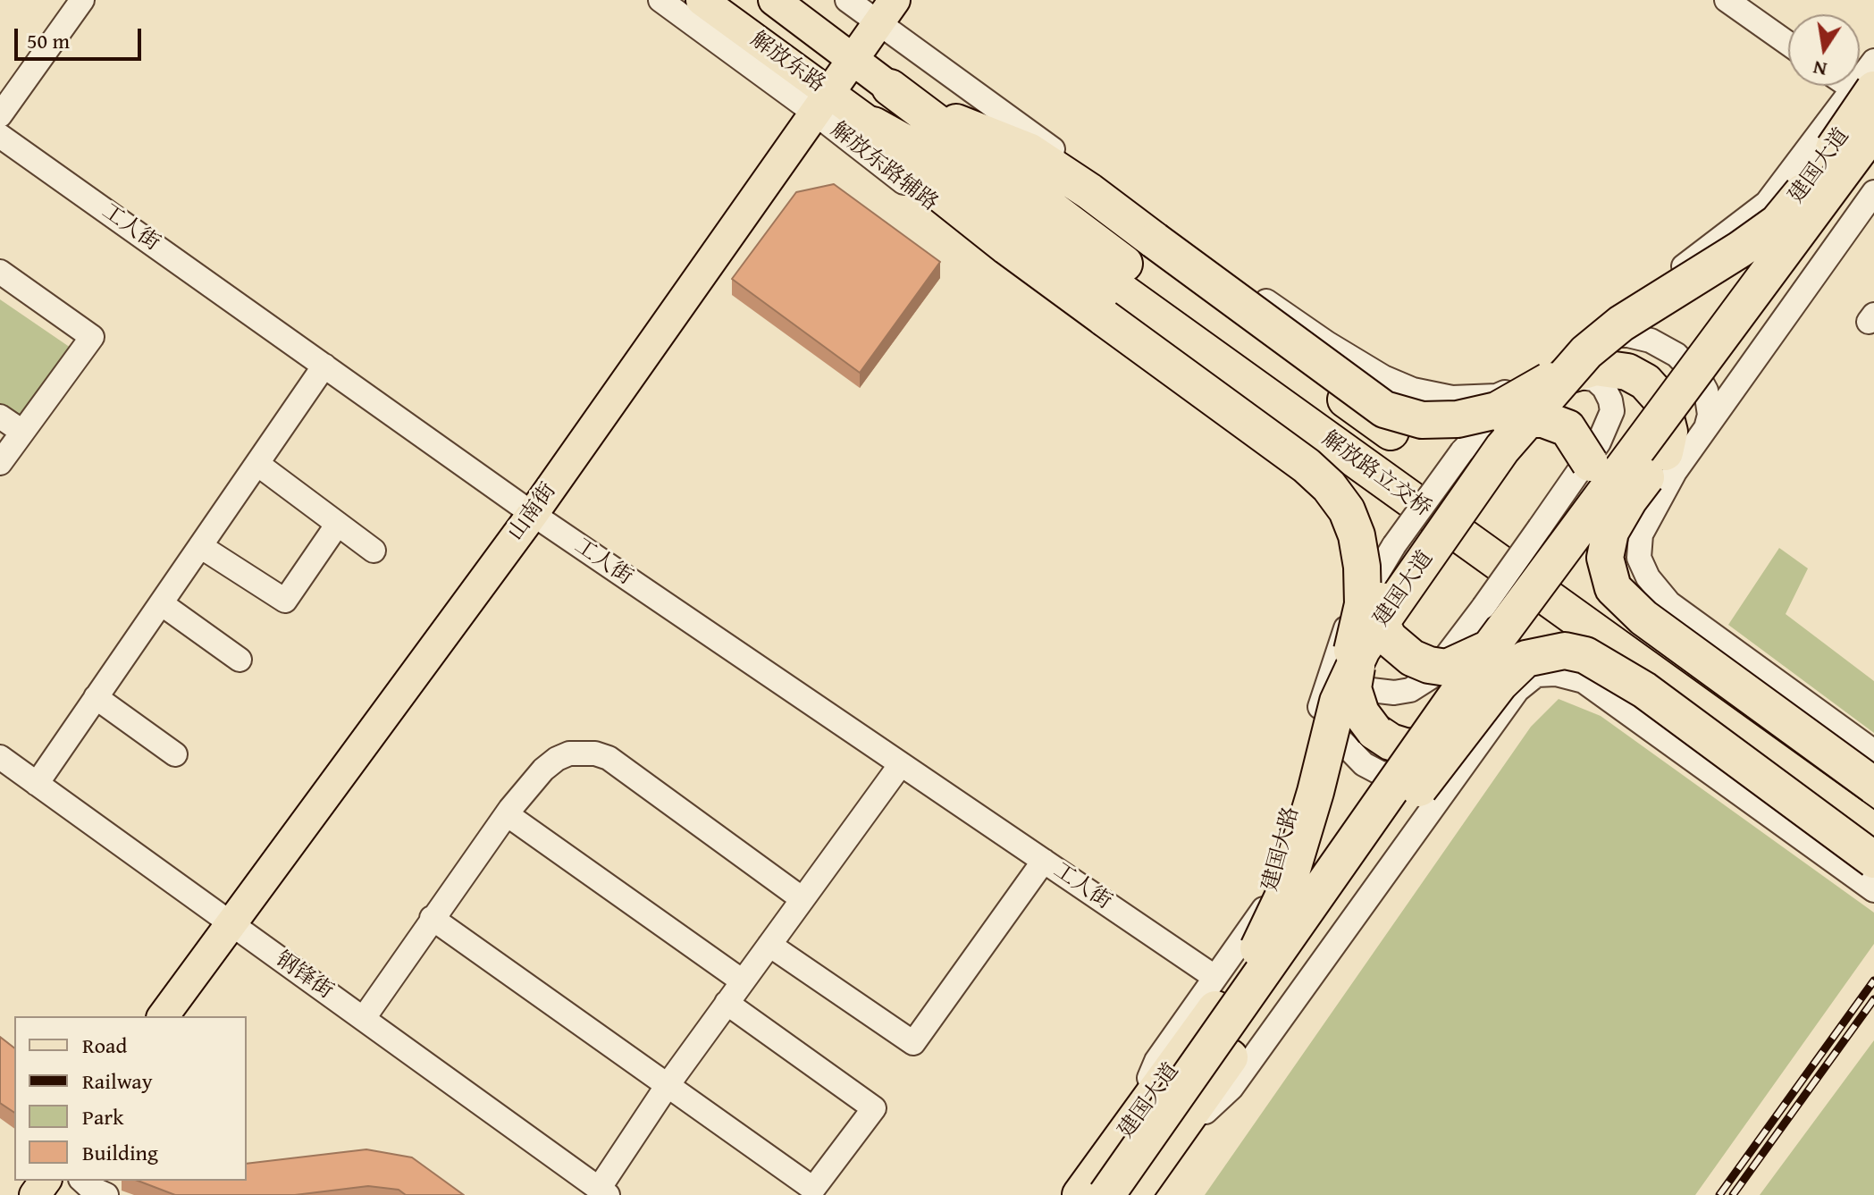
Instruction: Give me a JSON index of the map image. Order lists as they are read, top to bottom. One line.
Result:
{"streets":{"highway":["建国大道","解放路立交桥"],"main road":["解放东路","山南街"],"street":["解放东路辅路","工人街","钢锋街"]},"crossings":[["解放东路","解放东路辅路"],["解放东路","解放路立交桥"],["解放东路","山南街"],["建国大道","工人街"],["解放东路辅路","山南街"],["工人街","山南街"],["山南街","钢锋街"]],"legend":["Road","Railway","Park","Building"],"scale_bar":"50 m","north":"bottom"}
